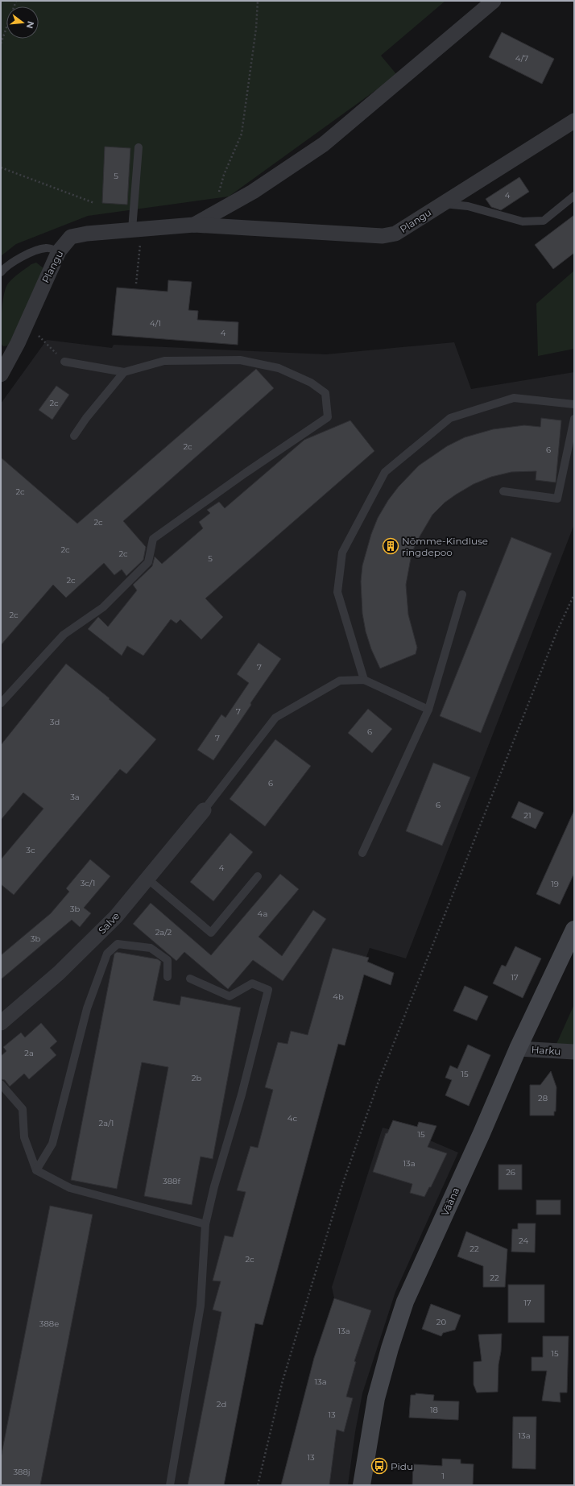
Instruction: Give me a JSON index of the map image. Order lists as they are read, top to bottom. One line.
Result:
{"streets":{"street":["Plangu","Salve","Harku","Vääna"]},"crossings":[["Harku","Vääna"]],"places":{"building":["Nõmme-Kindluse ringdepoo"],"bus stop":["Pidu"]},"house_numbers":["4/7","5","4","4/1","4","2c","2c","6","2c","2c","2c","2c","5","2c","2c","7","7","3d","6","7","6","3a","6","21","3c","4","3c/1","19","3b","4a","2a/2","3b","17","4b","2a","15","2b","28","4c","2a/1","15","13a","26","388f","24","22","2c","22","17","20","388e","13a","15","13a","2d","18","13","13a","13","388j","1"],"north":"right"}
